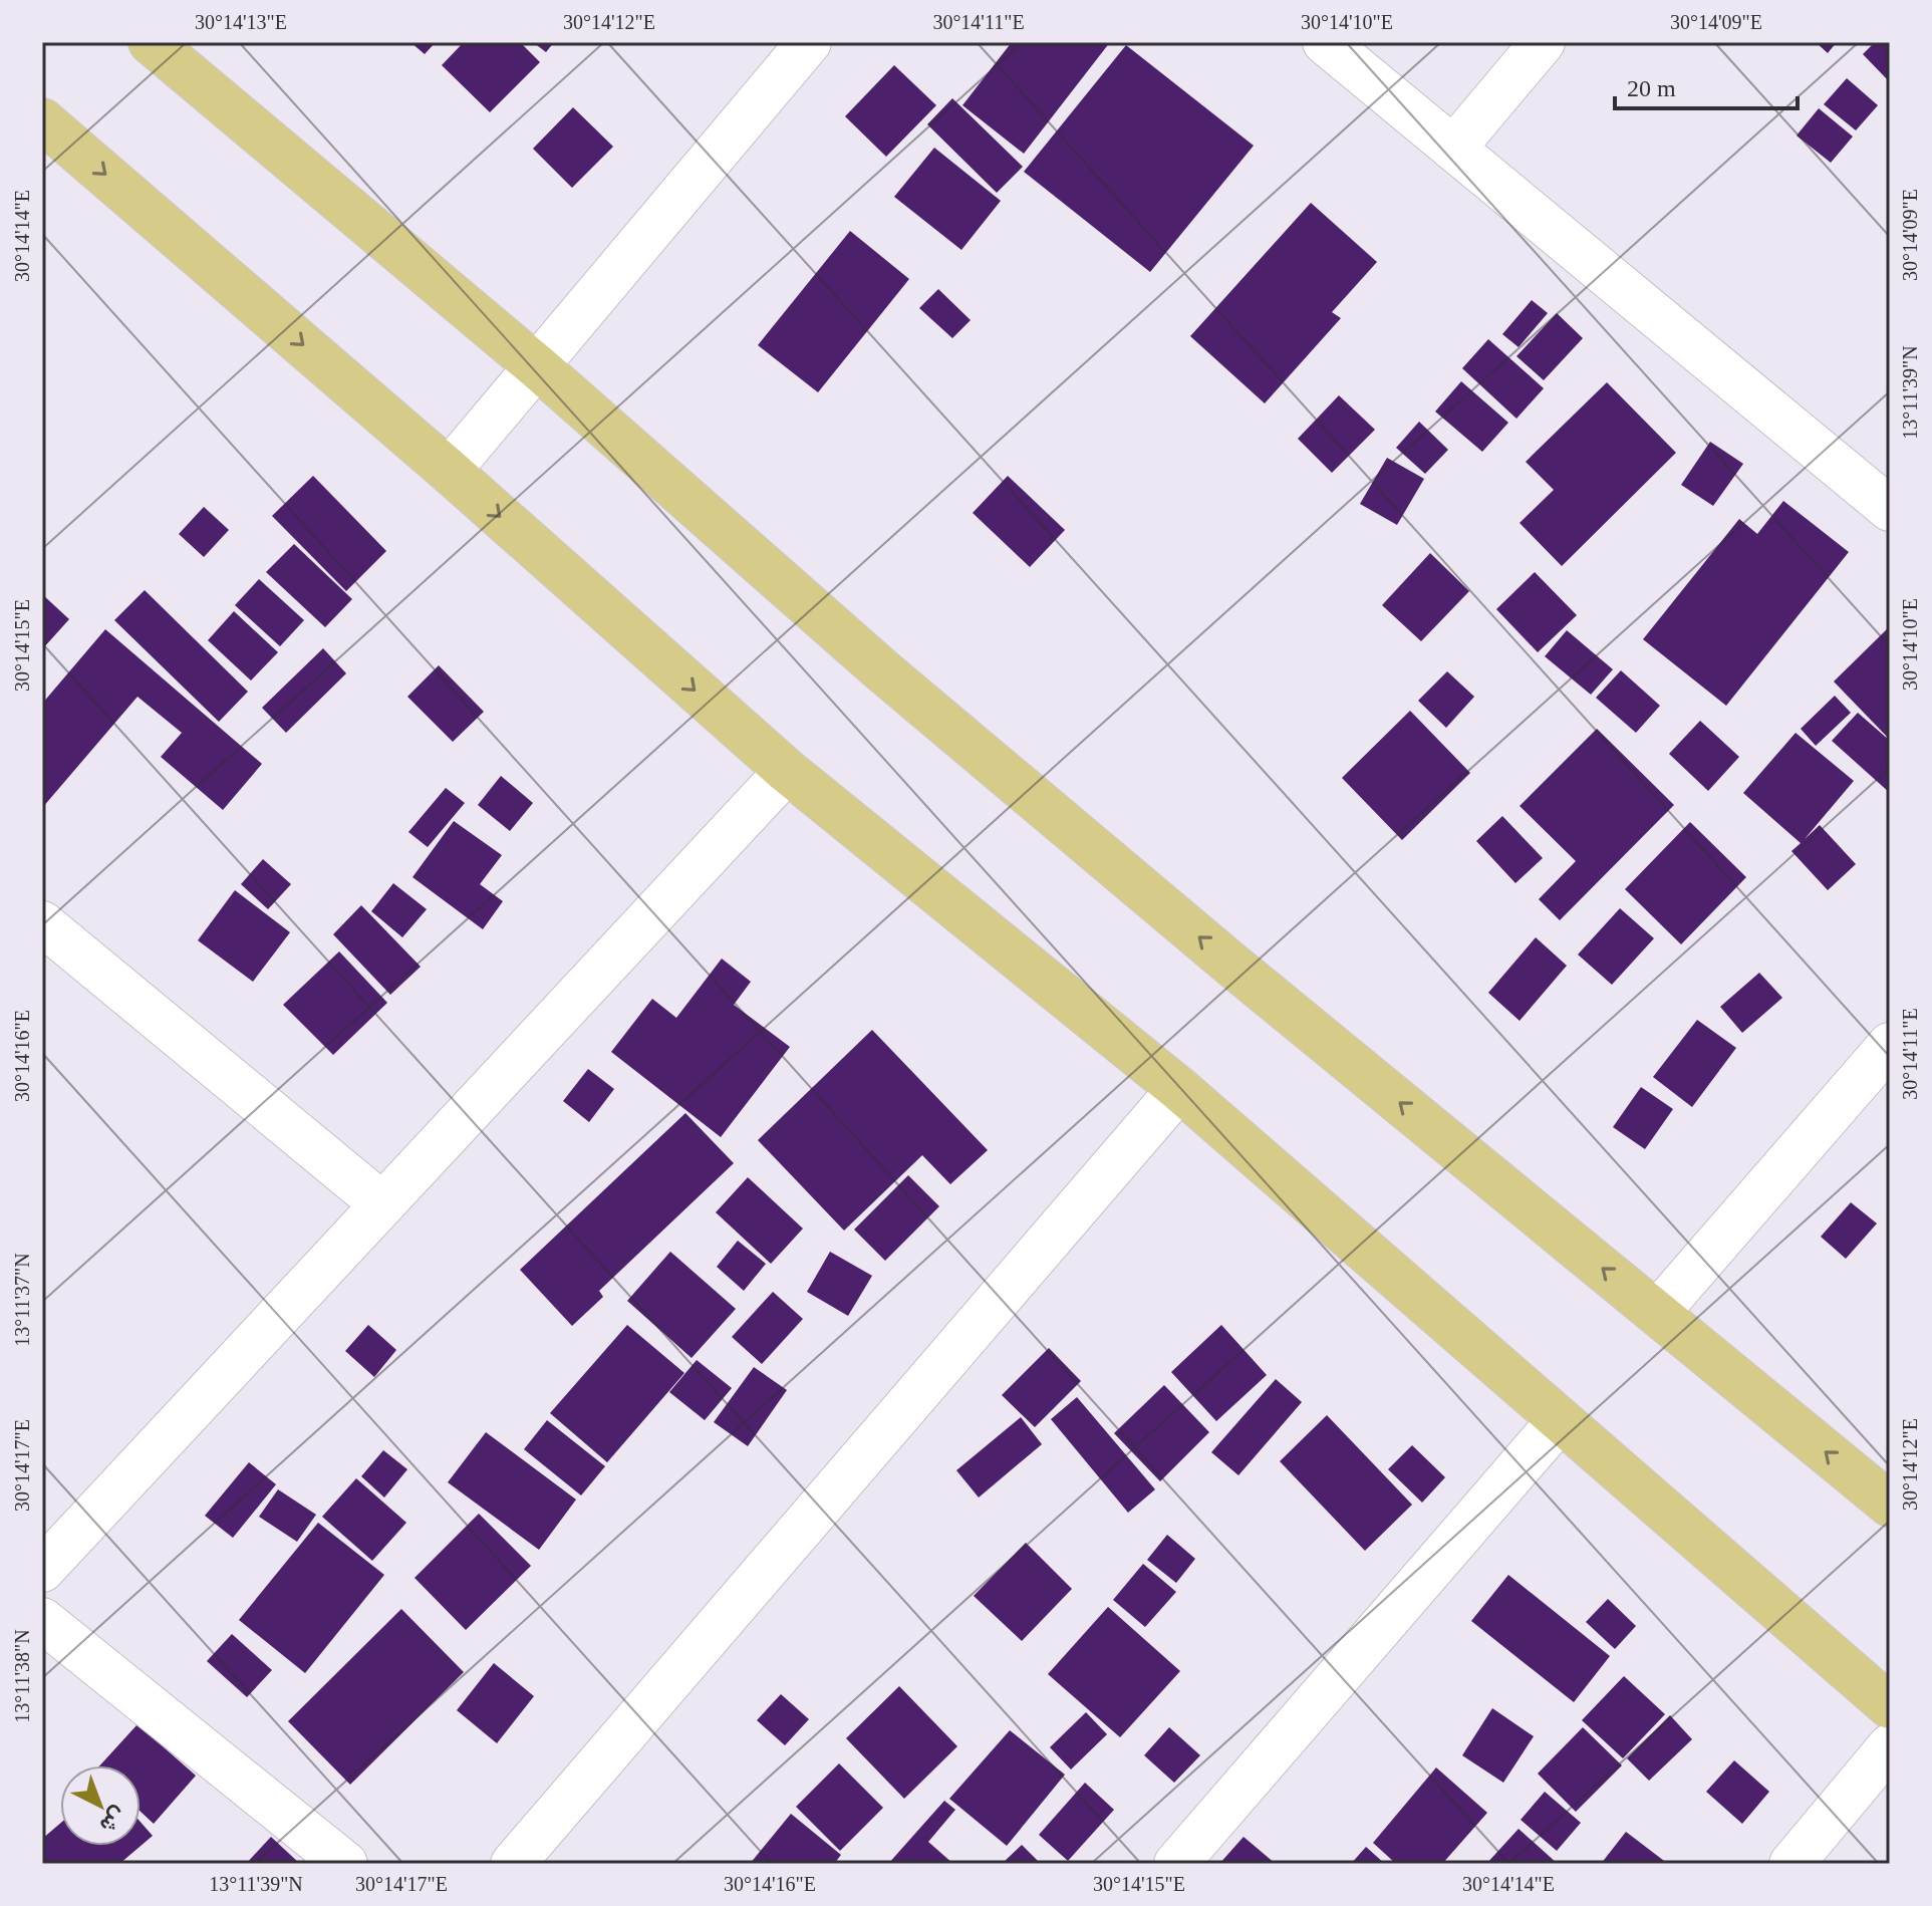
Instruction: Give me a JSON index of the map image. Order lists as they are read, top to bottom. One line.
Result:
{"scale_bar":"20 m","north":"bottom right","coordinates":["30°14'13\"E","30°14'12\"E","30°14'11\"E","30°14'10\"E","30°14'09\"E","30°14'14\"E","13°11'39\"N","30°14'15\"E","30°14'16\"E","13°11'37\"N","30°14'17\"E","13°11'38\"N"]}
